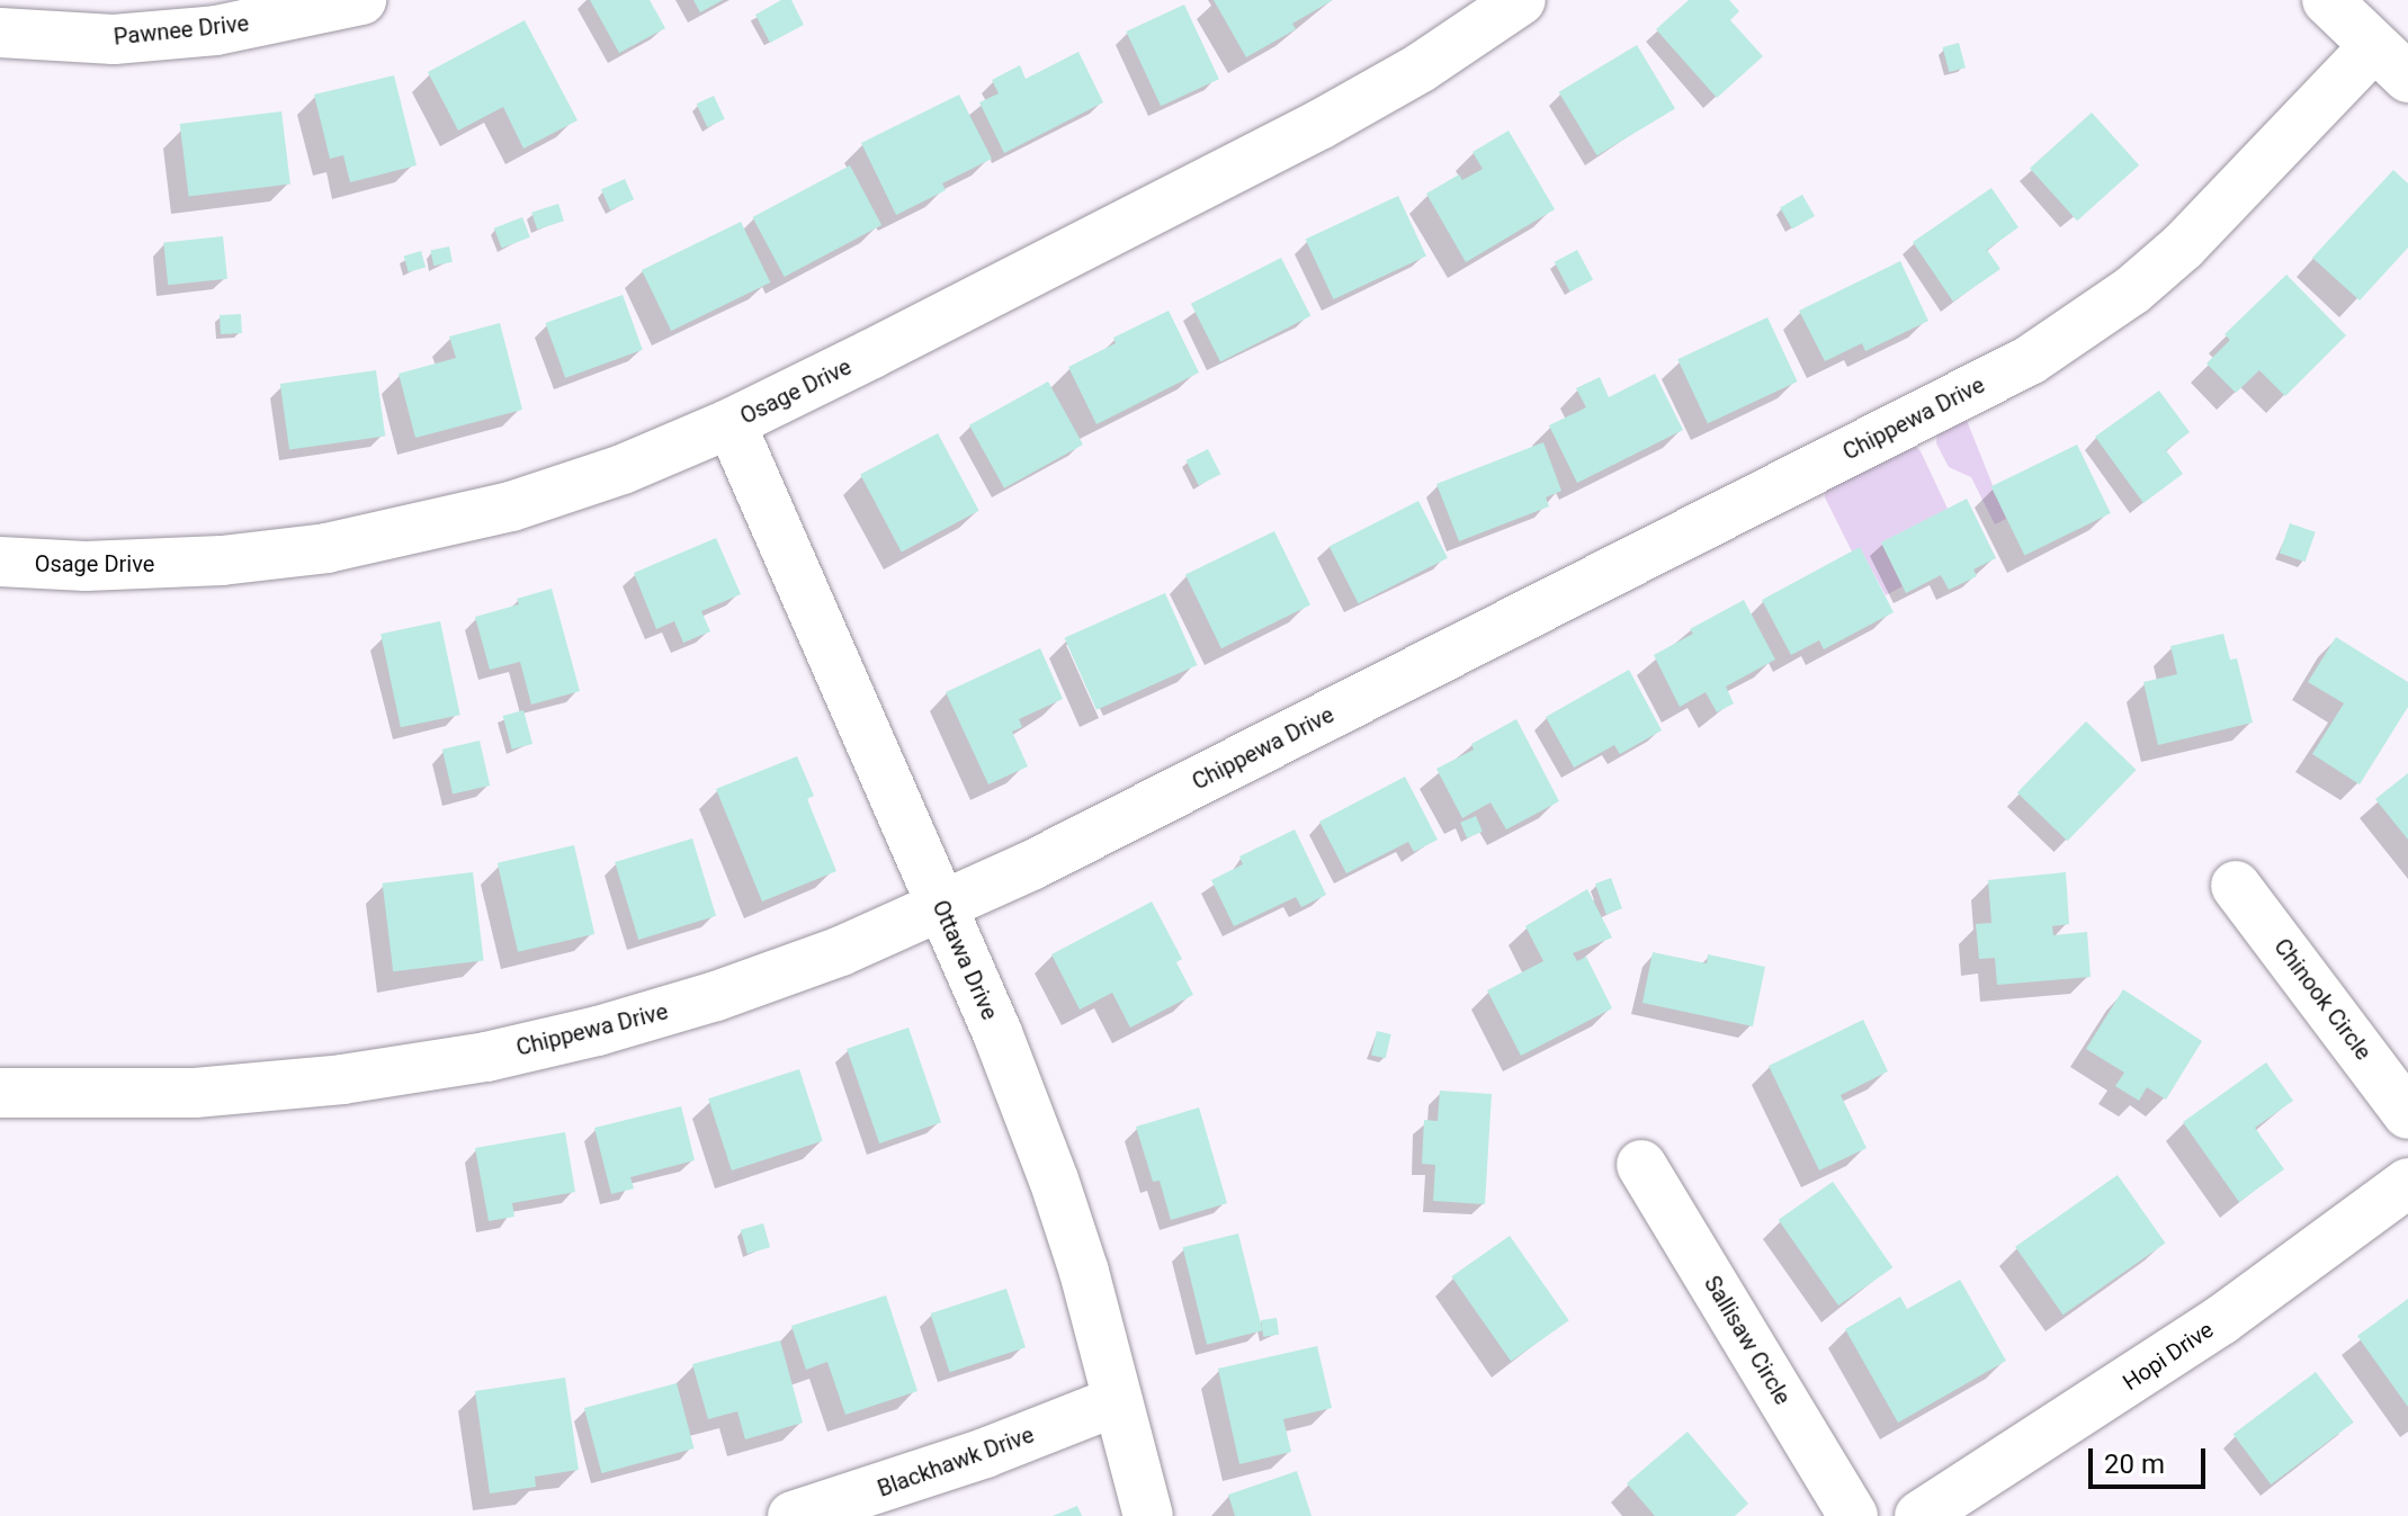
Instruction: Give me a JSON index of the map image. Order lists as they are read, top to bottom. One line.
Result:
{"streets":{"street":["Pawnee Drive","Osage Drive","Chippewa Drive","Ottawa Drive","Chinook Circle","Sallisaw Circle","Hopi Drive","Blackhawk Drive"]},"crossings":[["Osage Drive","Ottawa Drive"],["Chippewa Drive","Ottawa Drive"],["Ottawa Drive","Blackhawk Drive"]],"scale_bar":"20 m"}
